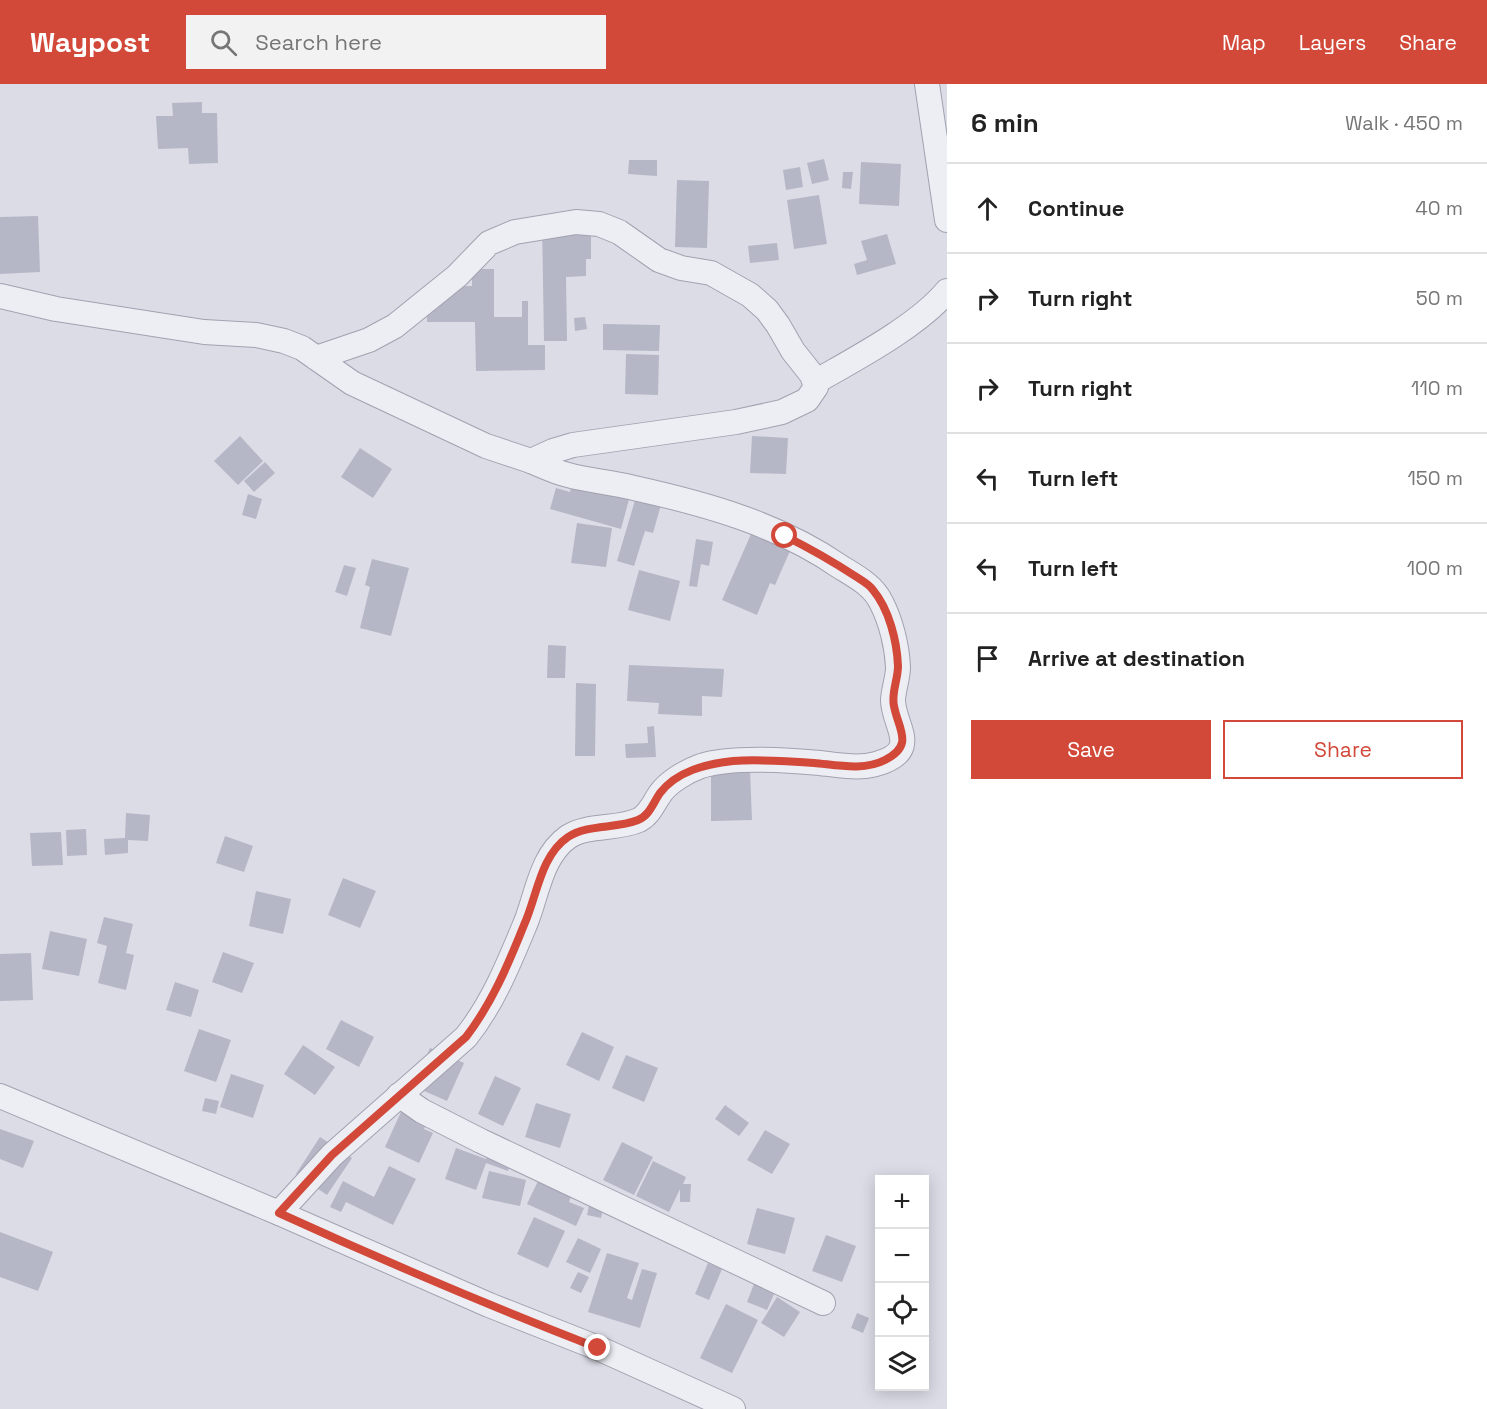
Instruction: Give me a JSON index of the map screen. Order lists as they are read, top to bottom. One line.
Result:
{"page":{"header":"Waypost","search":"Search here","nav":["Map","Layers","Share"],"heading":["6 min","Walk · 450 m"],"list":[["Continue","40 m"],["Turn right","50 m"],["Turn right","110 m"],["Turn left","150 m"],["Turn left","100 m"],"Arrive at destination"],"buttons":["Save","Share"],"map_buttons":["+","−"]}}
